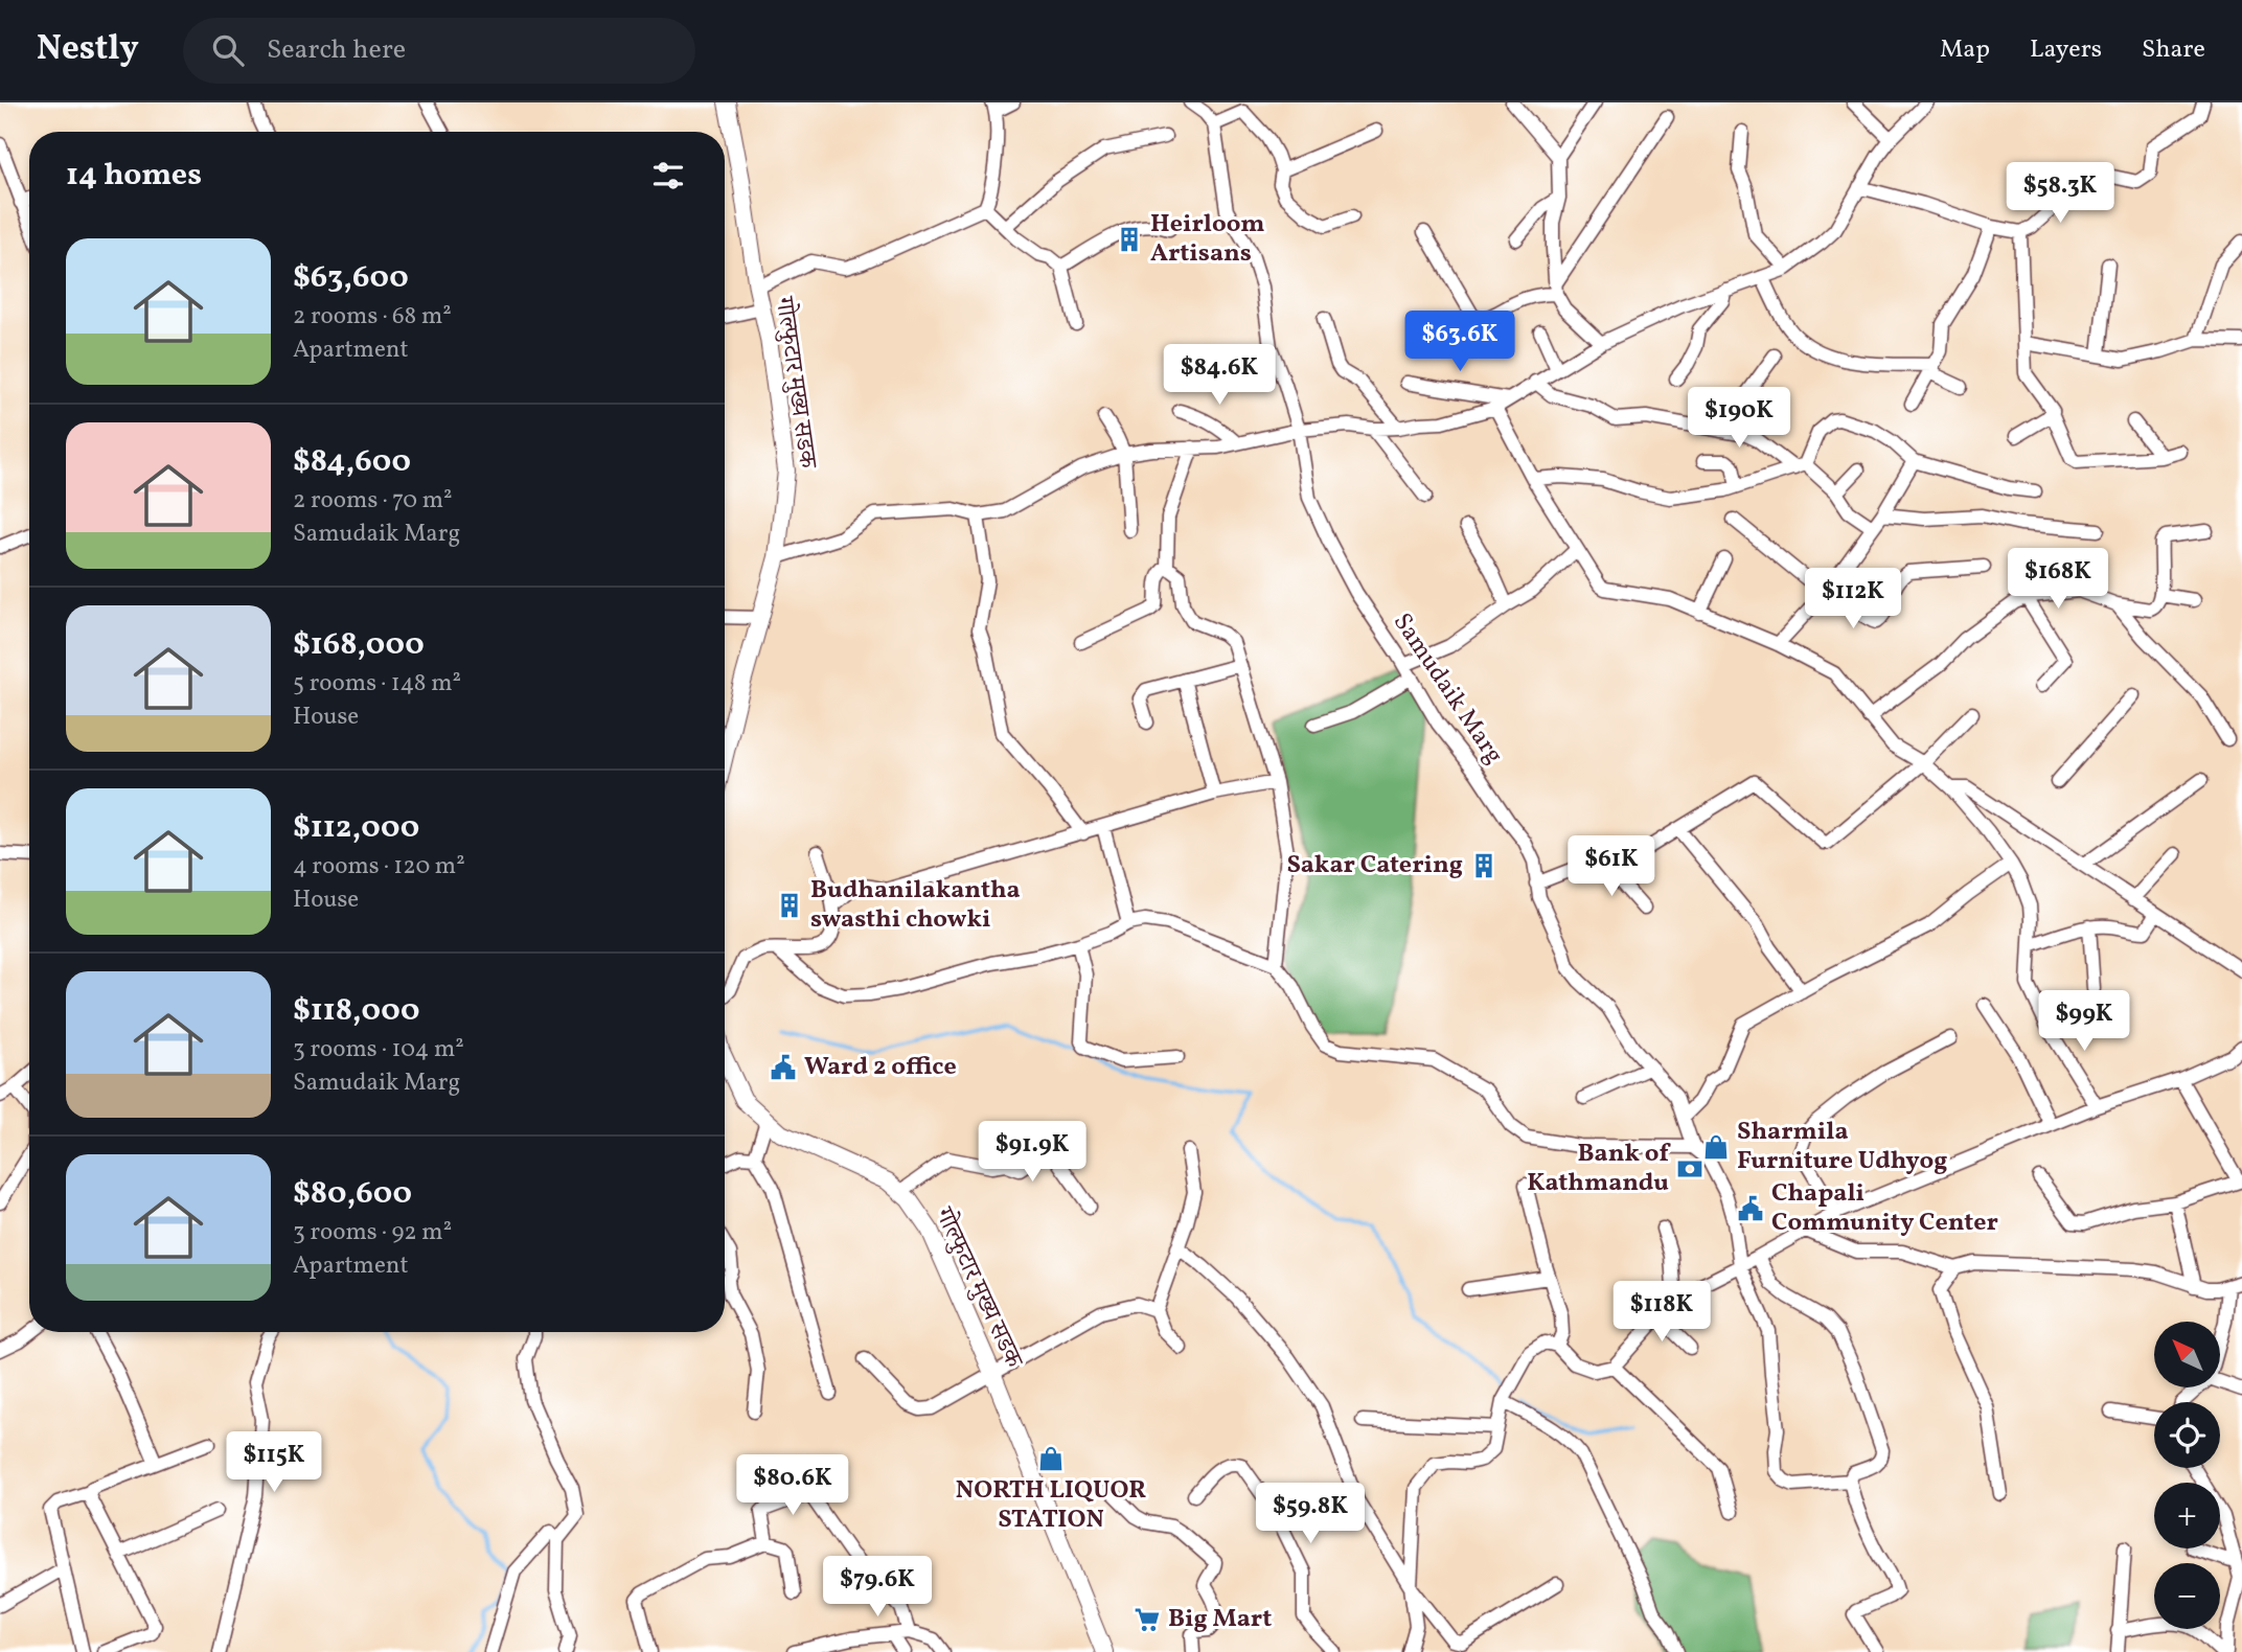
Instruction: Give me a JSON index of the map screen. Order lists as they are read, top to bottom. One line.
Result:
{"streets":{"main road":["गोल्फुटार मुख्य सडक"],"street":["Samudaik Marg"]},"places":{"building":["Heirloom Artisans","Sakar Catering","Budhanilakantha swasthi chowki"],"public building":["Ward 2 office","Chapali Community Center"],"shop":["Sharmila Furniture Udhyog","NORTH LIQUOR STATION"],"bank":["Bank of Kathmandu"],"supermarket":["Big Mart"]},"north":"top left","page":{"header":"Nestly","search":"Search here","nav":["Map","Layers","Share"],"heading":"14 homes","price":["$58.3K","$63.6K","$84.6K","$190K","$168K","$112K","$61K","$99K","$91.9K","$118K","$115K","$80.6K","$59.8K","$79.6K"],"list":[{"name":"$63,600","note":"2 rooms · 68 m² · Apartment"},{"name":"$84,600","note":"2 rooms · 70 m² · Samudaik Marg"},{"name":"$168,000","note":"5 rooms · 148 m² · House"},{"name":"$112,000","note":"4 rooms · 120 m² · House"},{"name":"$118,000","note":"3 rooms · 104 m² · Samudaik Marg"},{"name":"$80,600","note":"3 rooms · 92 m² · Apartment"}],"map_buttons":["+","−"]}}
